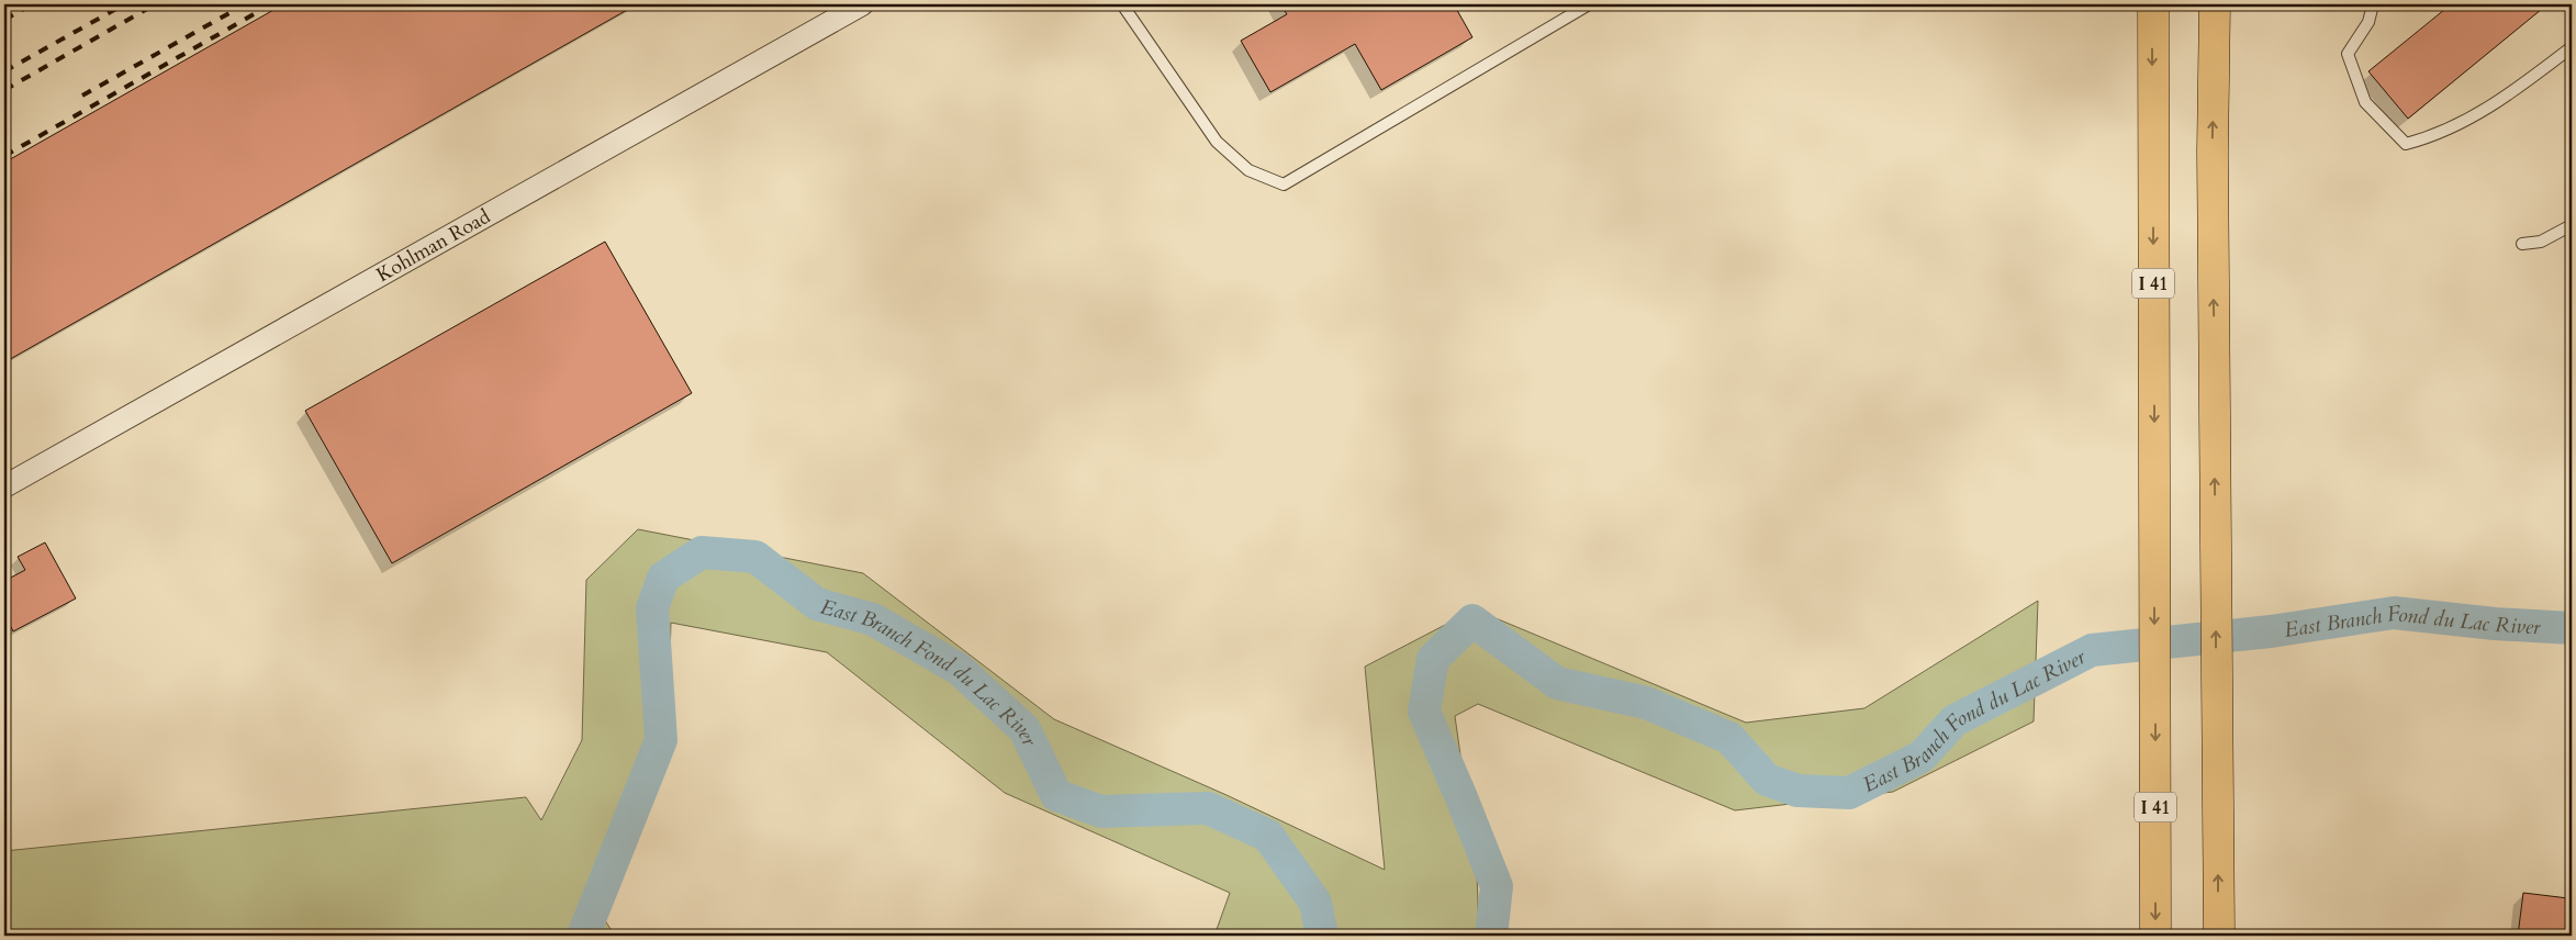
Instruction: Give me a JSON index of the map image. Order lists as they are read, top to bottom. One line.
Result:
{"streets":{"highway":["I 41"],"street":["Kohlman Road"]},"water":["East Branch Fond du Lac River"]}
